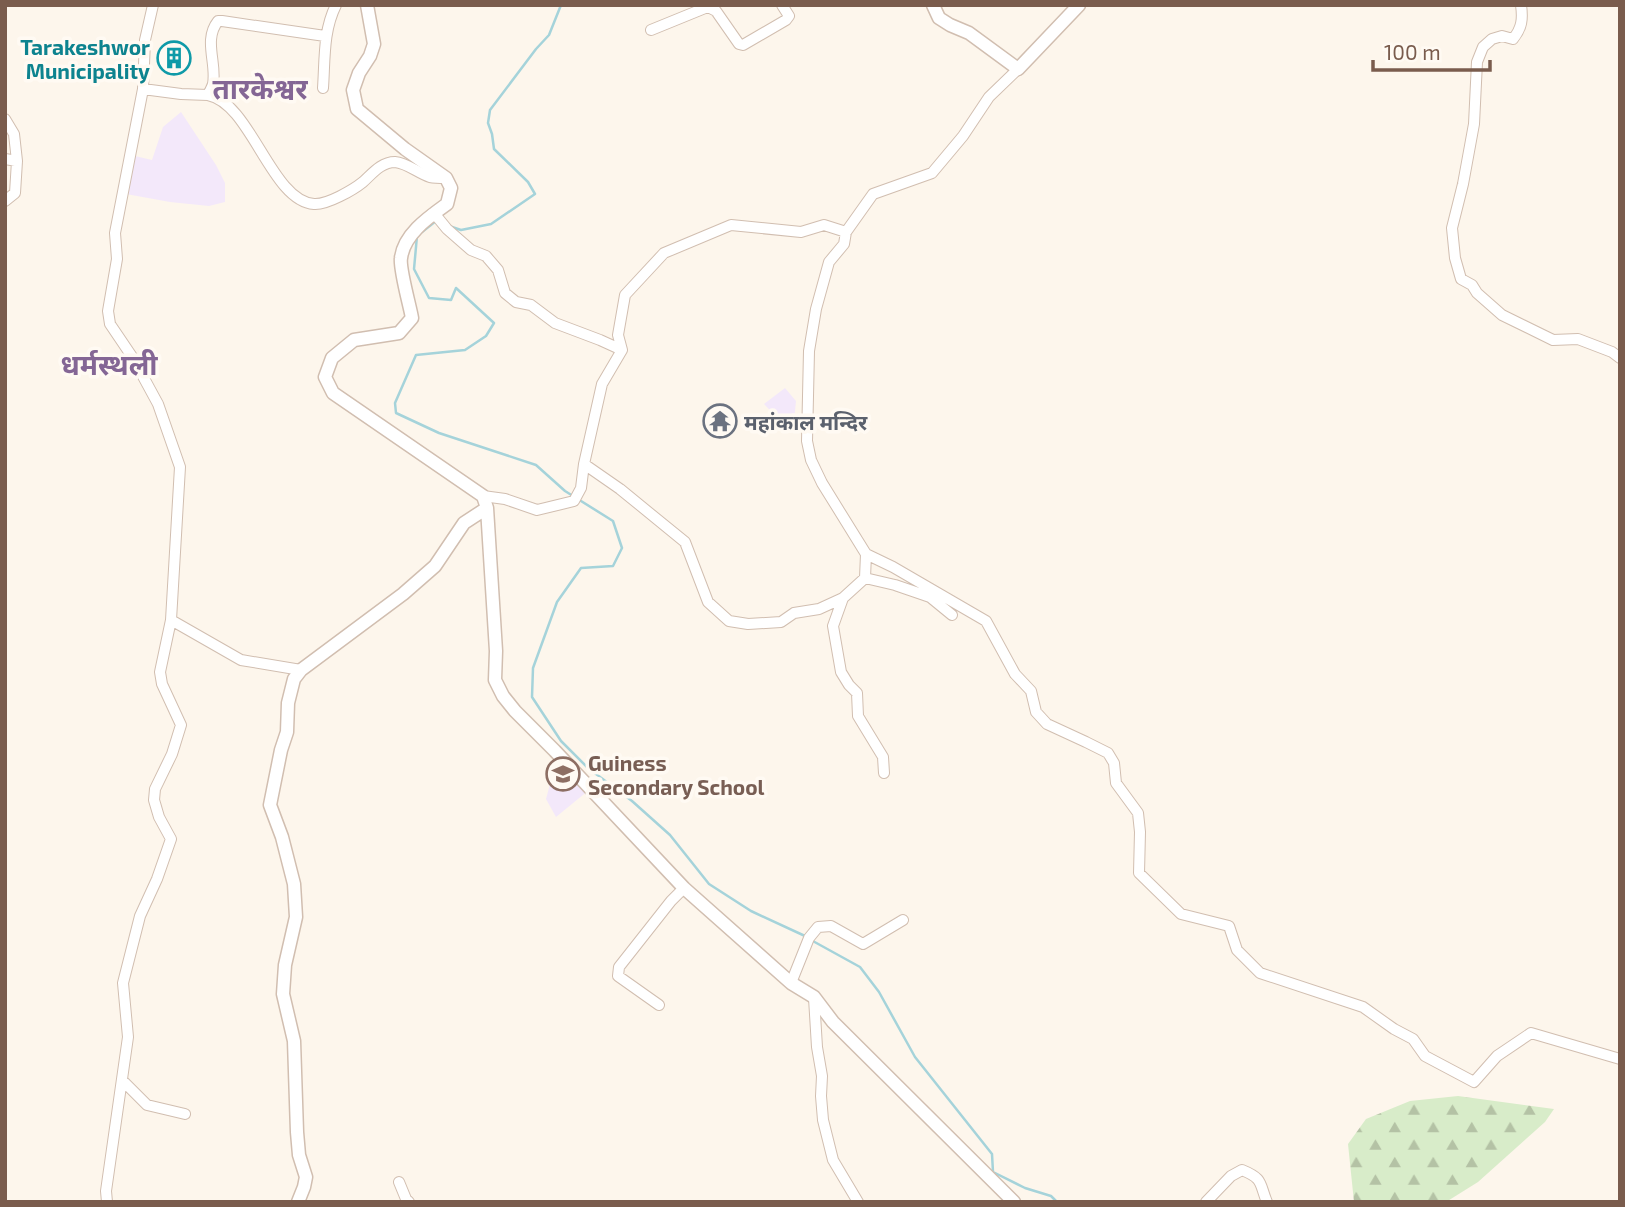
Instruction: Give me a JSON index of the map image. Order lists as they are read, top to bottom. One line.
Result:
{"districts":["तारकेश्वर","धर्मस्थली"],"places":{"building":["Tarakeshwor Municipality"],"temple":["महांकाल मन्दिर"],"school or university":["Guiness Secondary School"]},"scale_bar":"100 m"}
